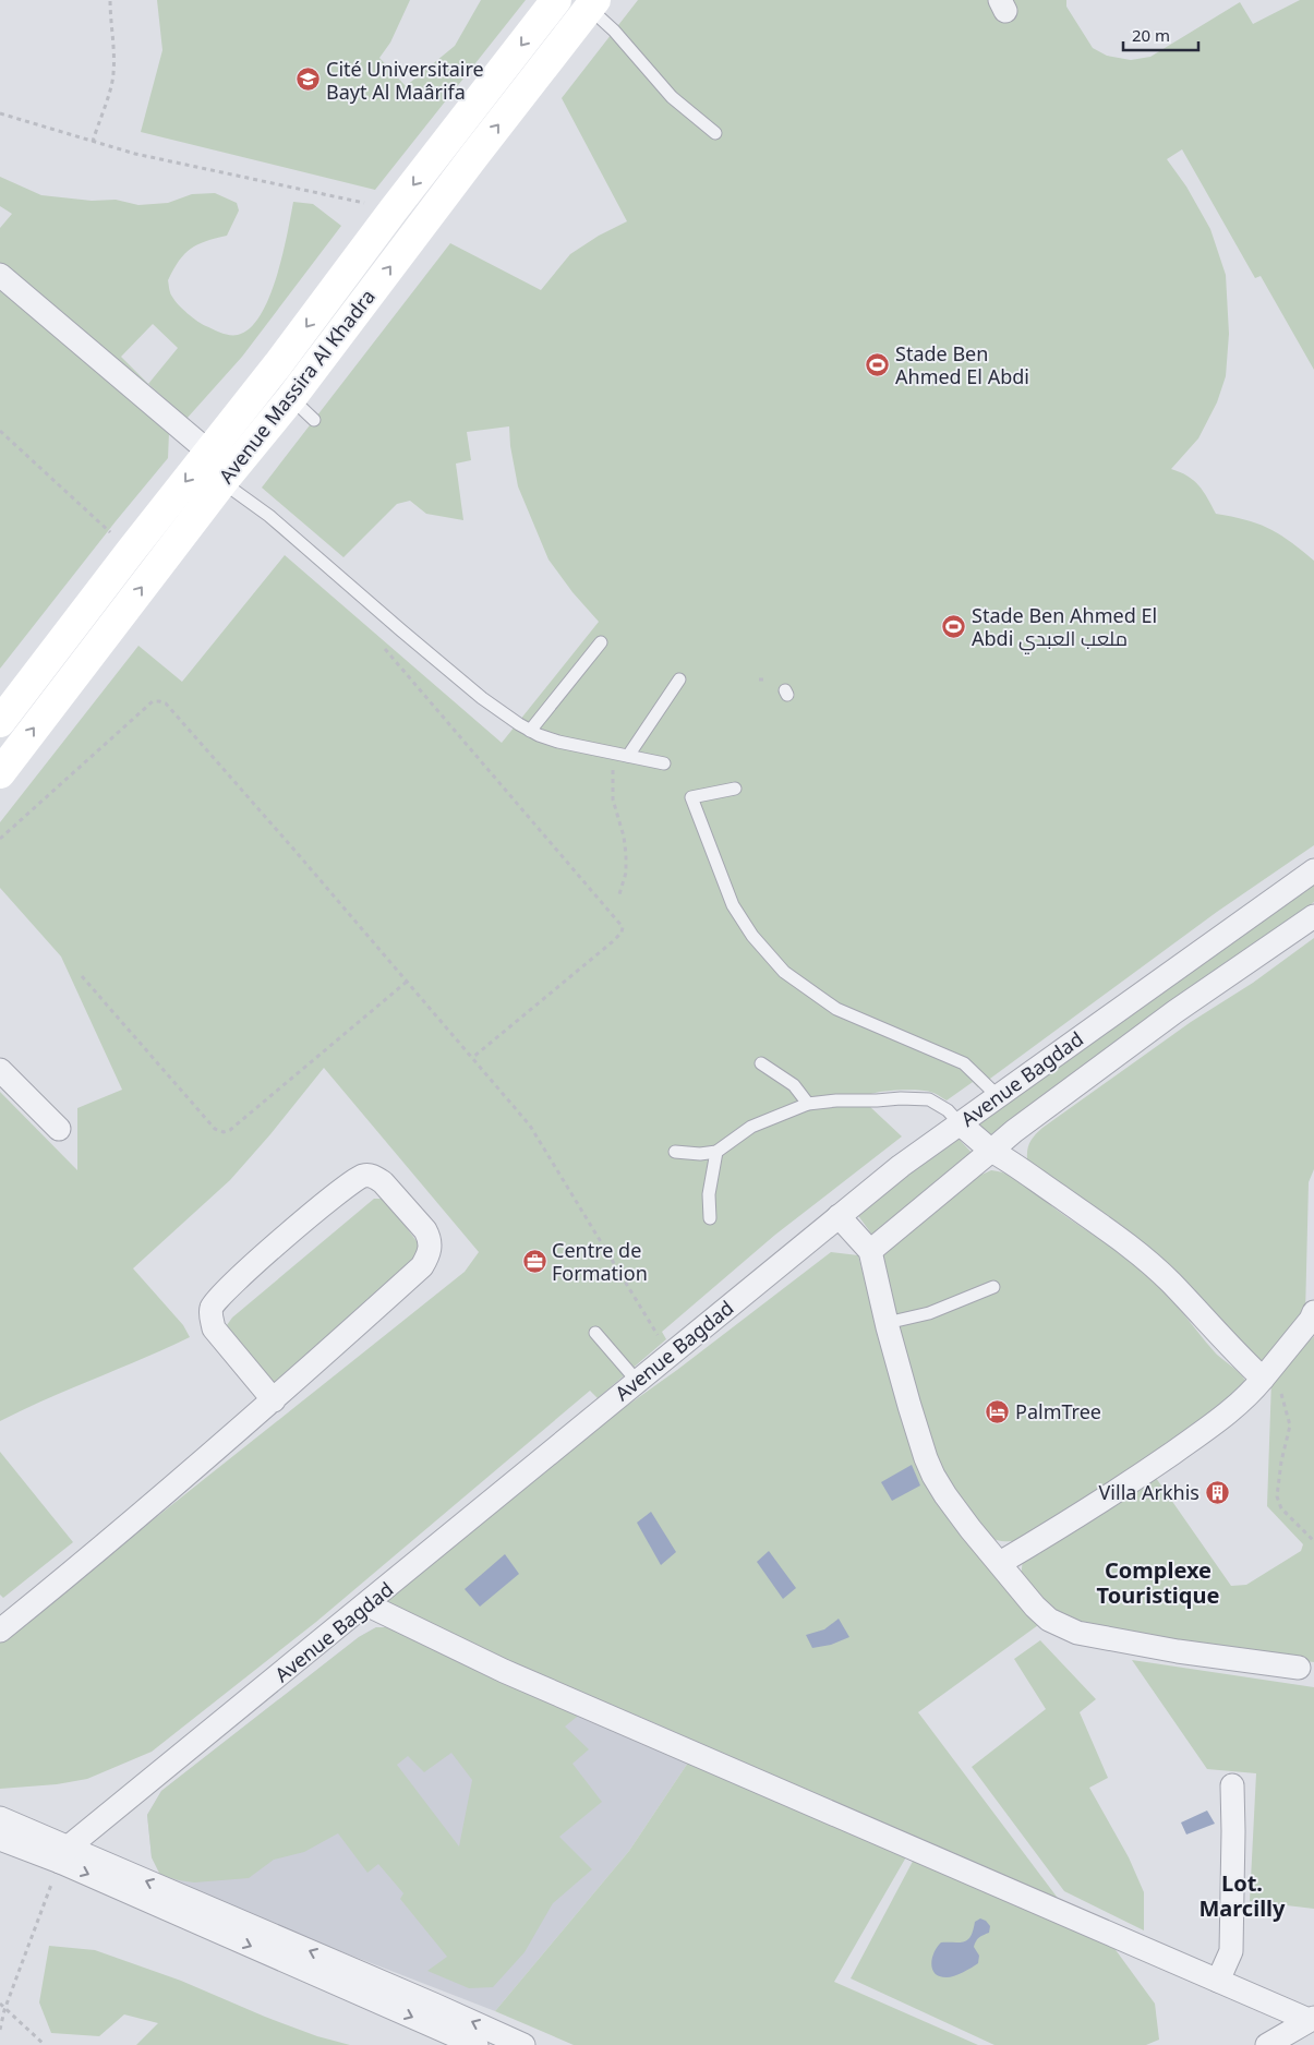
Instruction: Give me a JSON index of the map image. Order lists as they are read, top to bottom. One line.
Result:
{"streets":{"street":["Avenue Massira Al Khadra","Avenue Bagdad"]},"districts":["Complexe Touristique","Lot. Marcilly"],"places":{"school or university":["Cité Universitaire Bayt Al Maârifa"],"sports":["Stade Ben Ahmed El Abdi","Stade Ben Ahmed El Abdi ملعب العبدي"],"office":["Centre de Formation"],"hotel":["PalmTree"],"building":["Villa Arkhis"]},"scale_bar":"20 m"}
